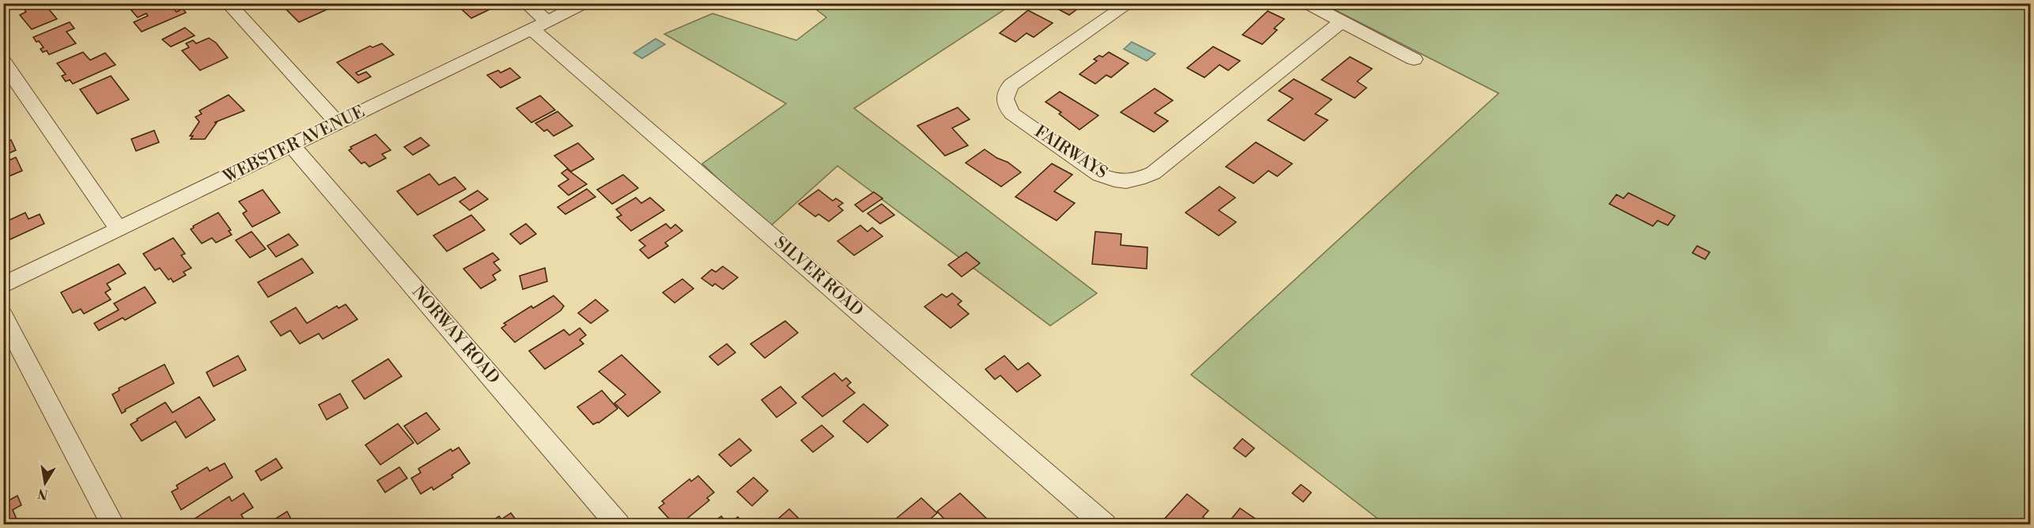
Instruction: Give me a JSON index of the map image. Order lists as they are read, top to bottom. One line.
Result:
{"streets":{"street":["WEBSTER AVENUE","FAIRWAYS","SILVER ROAD","NORWAY ROAD"]},"crossings":[["WEBSTER AVENUE","SILVER ROAD"],["WEBSTER AVENUE","NORWAY ROAD"]],"north":"bottom"}
